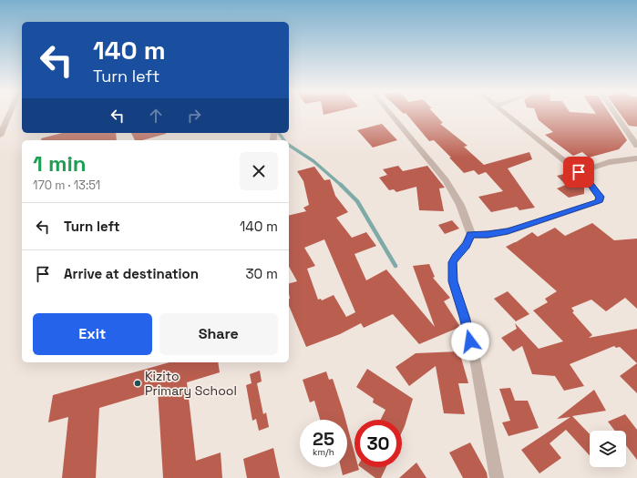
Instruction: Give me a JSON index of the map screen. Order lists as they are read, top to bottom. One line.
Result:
{"places":["Kizito Primary School"],"page":{"turn":["140 m","Turn left"],"heading":["1 min","170 m · 13:51"],"list":[{"name":"Turn left","value":"140 m"},{"name":"Arrive at destination","value":"30 m"}],"buttons":["Exit","Share"],"speed":"25 km/h","limit":"30"}}
